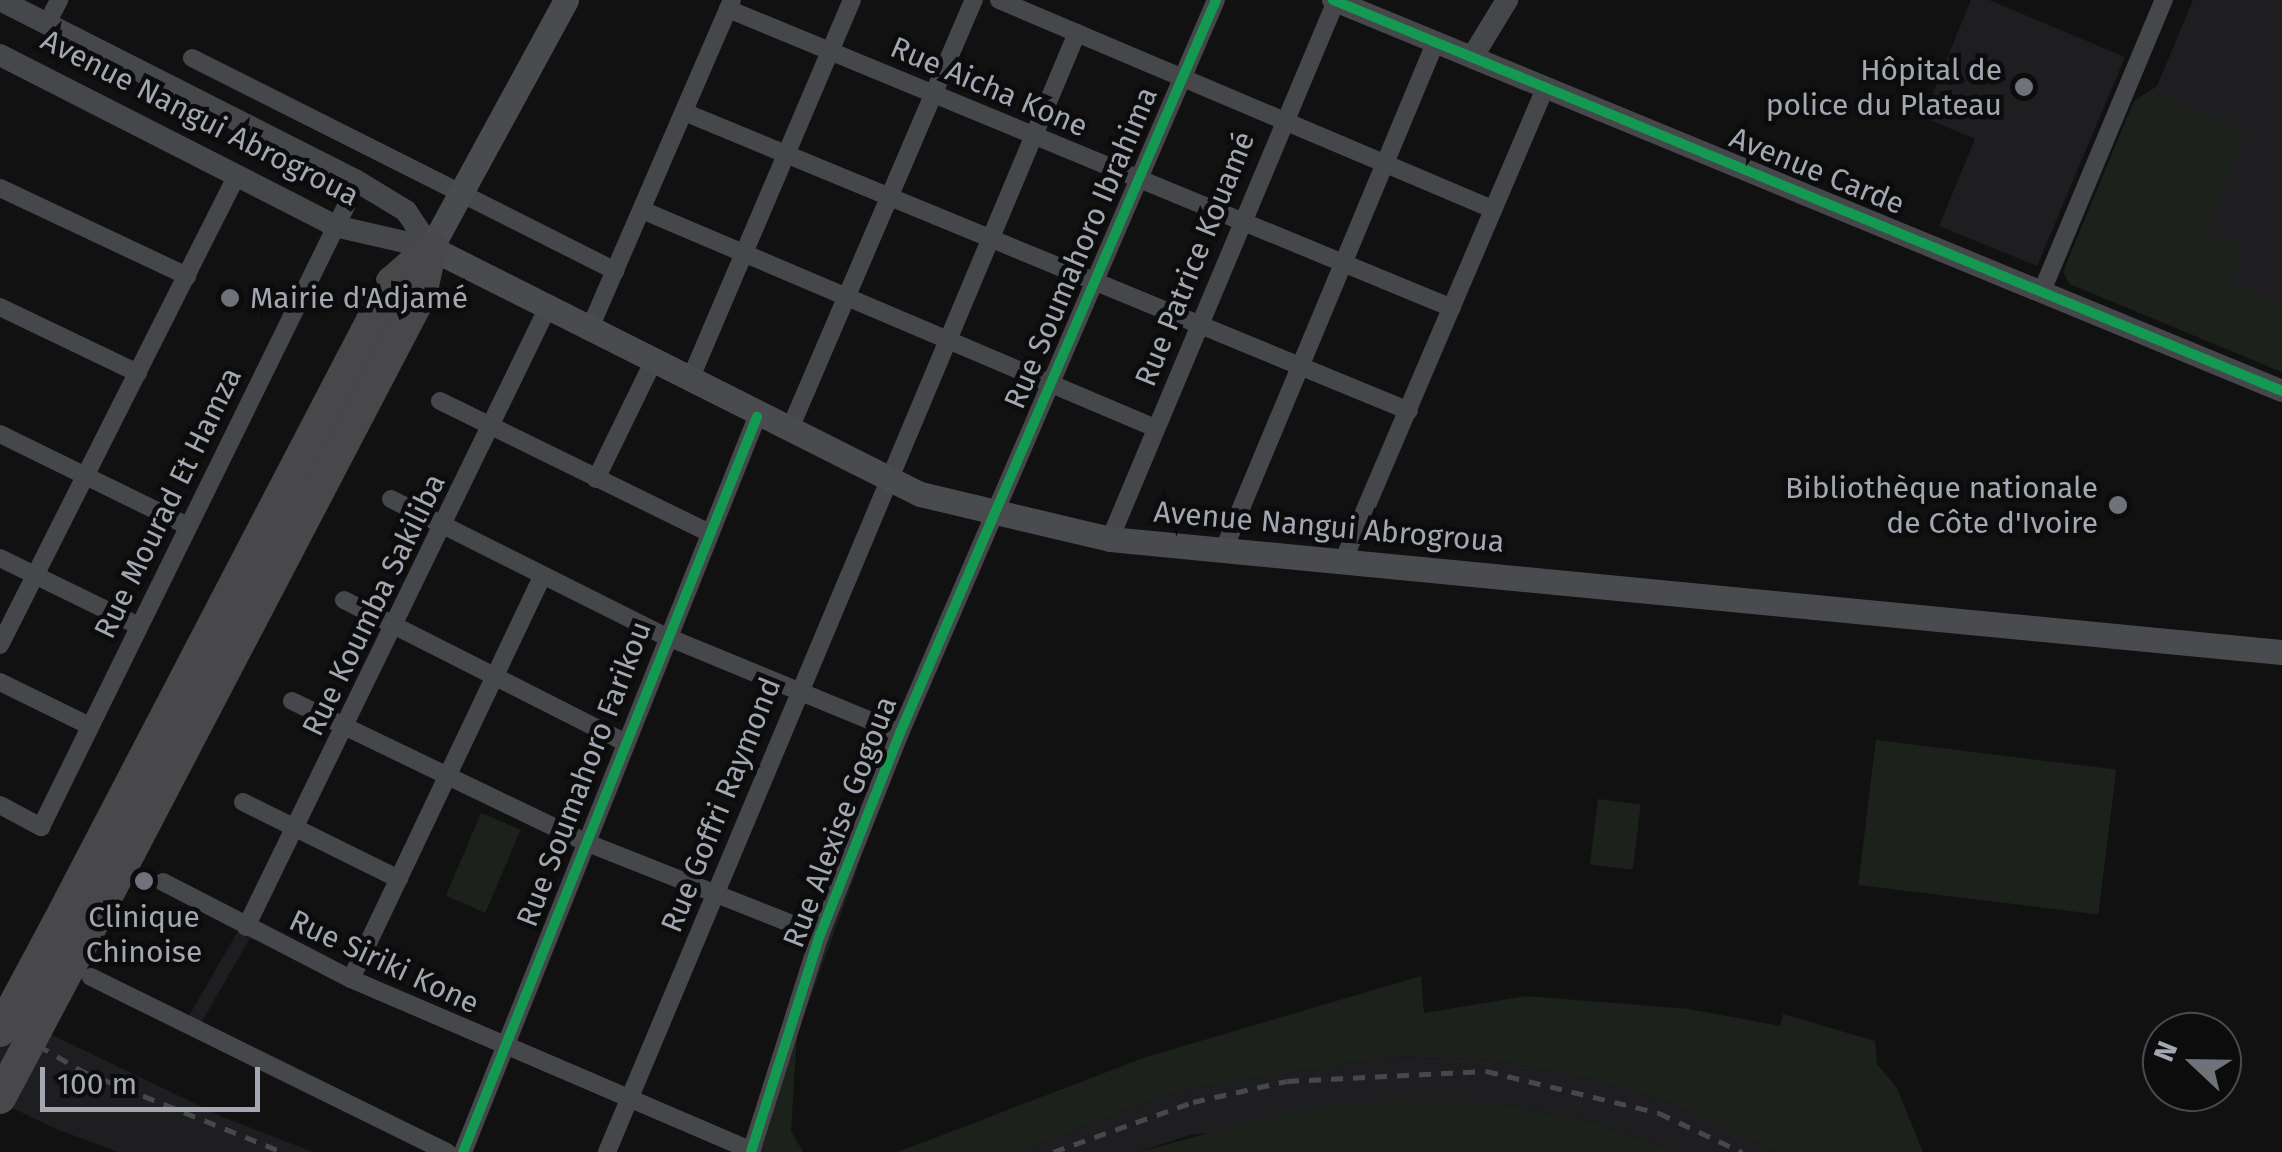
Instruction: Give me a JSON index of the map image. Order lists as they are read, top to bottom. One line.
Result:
{"streets":{"main road":["Avenue Nangui Abrogroua"],"street":["Rue Aicha Kone","Avenue Carde","Rue Soumahoro Ibrahima","Rue Patrice Kouamé","Rue Mourad Et Hamza","Rue Koumba Sakiliba","Rue Soumahoro Farikou","Rue Goffri Raymond","Rue Alexise Gogoua","Rue Siriki Kone"]},"crossings":[["Rue Aicha Kone","Rue Soumahoro Ibrahima"],["Rue Aicha Kone","Rue Patrice Kouamé"],["Rue Aicha Kone","Rue Goffri Raymond"],["Avenue Nangui Abrogroua","Rue Soumahoro Ibrahima"],["Avenue Nangui Abrogroua","Rue Patrice Kouamé"],["Avenue Nangui Abrogroua","Rue Mourad Et Hamza"],["Avenue Nangui Abrogroua","Rue Koumba Sakiliba"],["Avenue Nangui Abrogroua","Rue Soumahoro Farikou"],["Avenue Nangui Abrogroua","Rue Goffri Raymond"],["Avenue Nangui Abrogroua","Rue Alexise Gogoua"],["Avenue Carde","Rue Patrice Kouamé"],["Rue Soumahoro Ibrahima","Rue Alexise Gogoua"],["Rue Koumba Sakiliba","Rue Siriki Kone"],["Rue Soumahoro Farikou","Rue Siriki Kone"],["Rue Goffri Raymond","Rue Siriki Kone"],["Rue Alexise Gogoua","Rue Siriki Kone"]],"places":["Hôpital de police du Plateau","Mairie d'Adjamé","Bibliothèque nationale de Côte d'Ivoire","Clinique Chinoise"],"scale_bar":"100 m","north":"left"}
